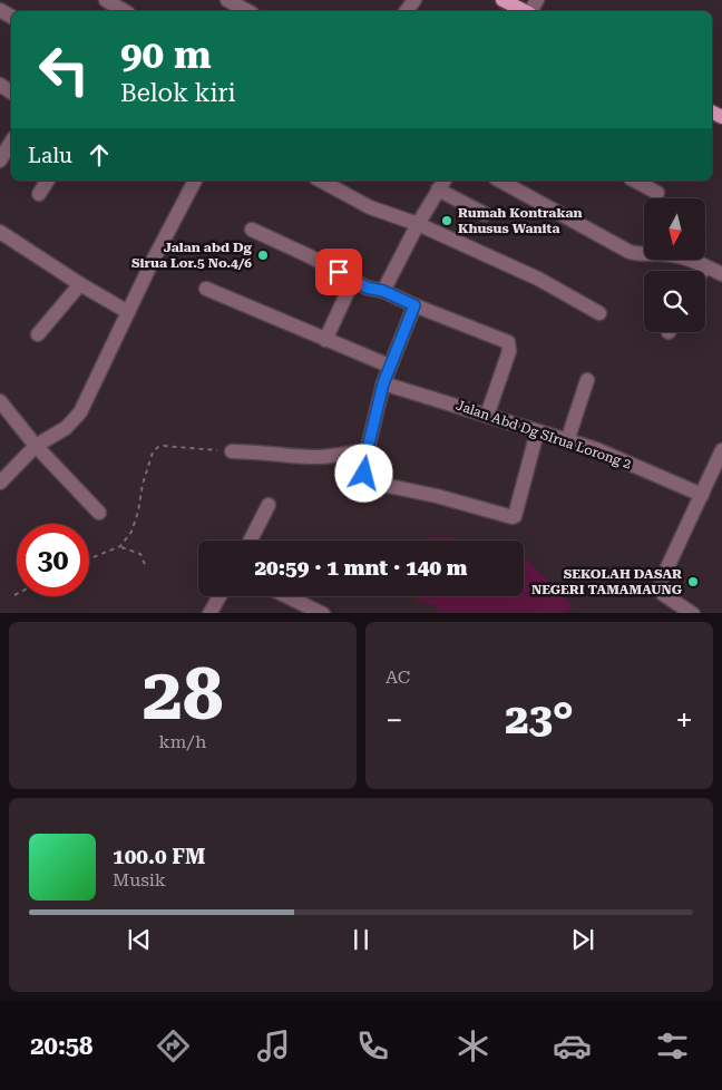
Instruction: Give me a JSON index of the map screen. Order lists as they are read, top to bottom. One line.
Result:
{"streets":{"street":["Jalan Abd Dg SIrua Lorong 2"]},"places":["Rumah Kontrakan Khusus Wanita","Jalan abd Dg Sirua Lor.5 No.4/6","SEKOLAH DASAR NEGERI TAMAMAUNG"],"north":"bottom","page":{"turn":["90 m","Belok kiri"],"then":"Lalu","limit":"30","trip":"20:59 · 1 mnt · 140 m","tile":[["28","km/h"],"AC"],"heat":["−","23°","+"],"song":["100.0 FM","Musik"],"tabs":"20:58"}}
